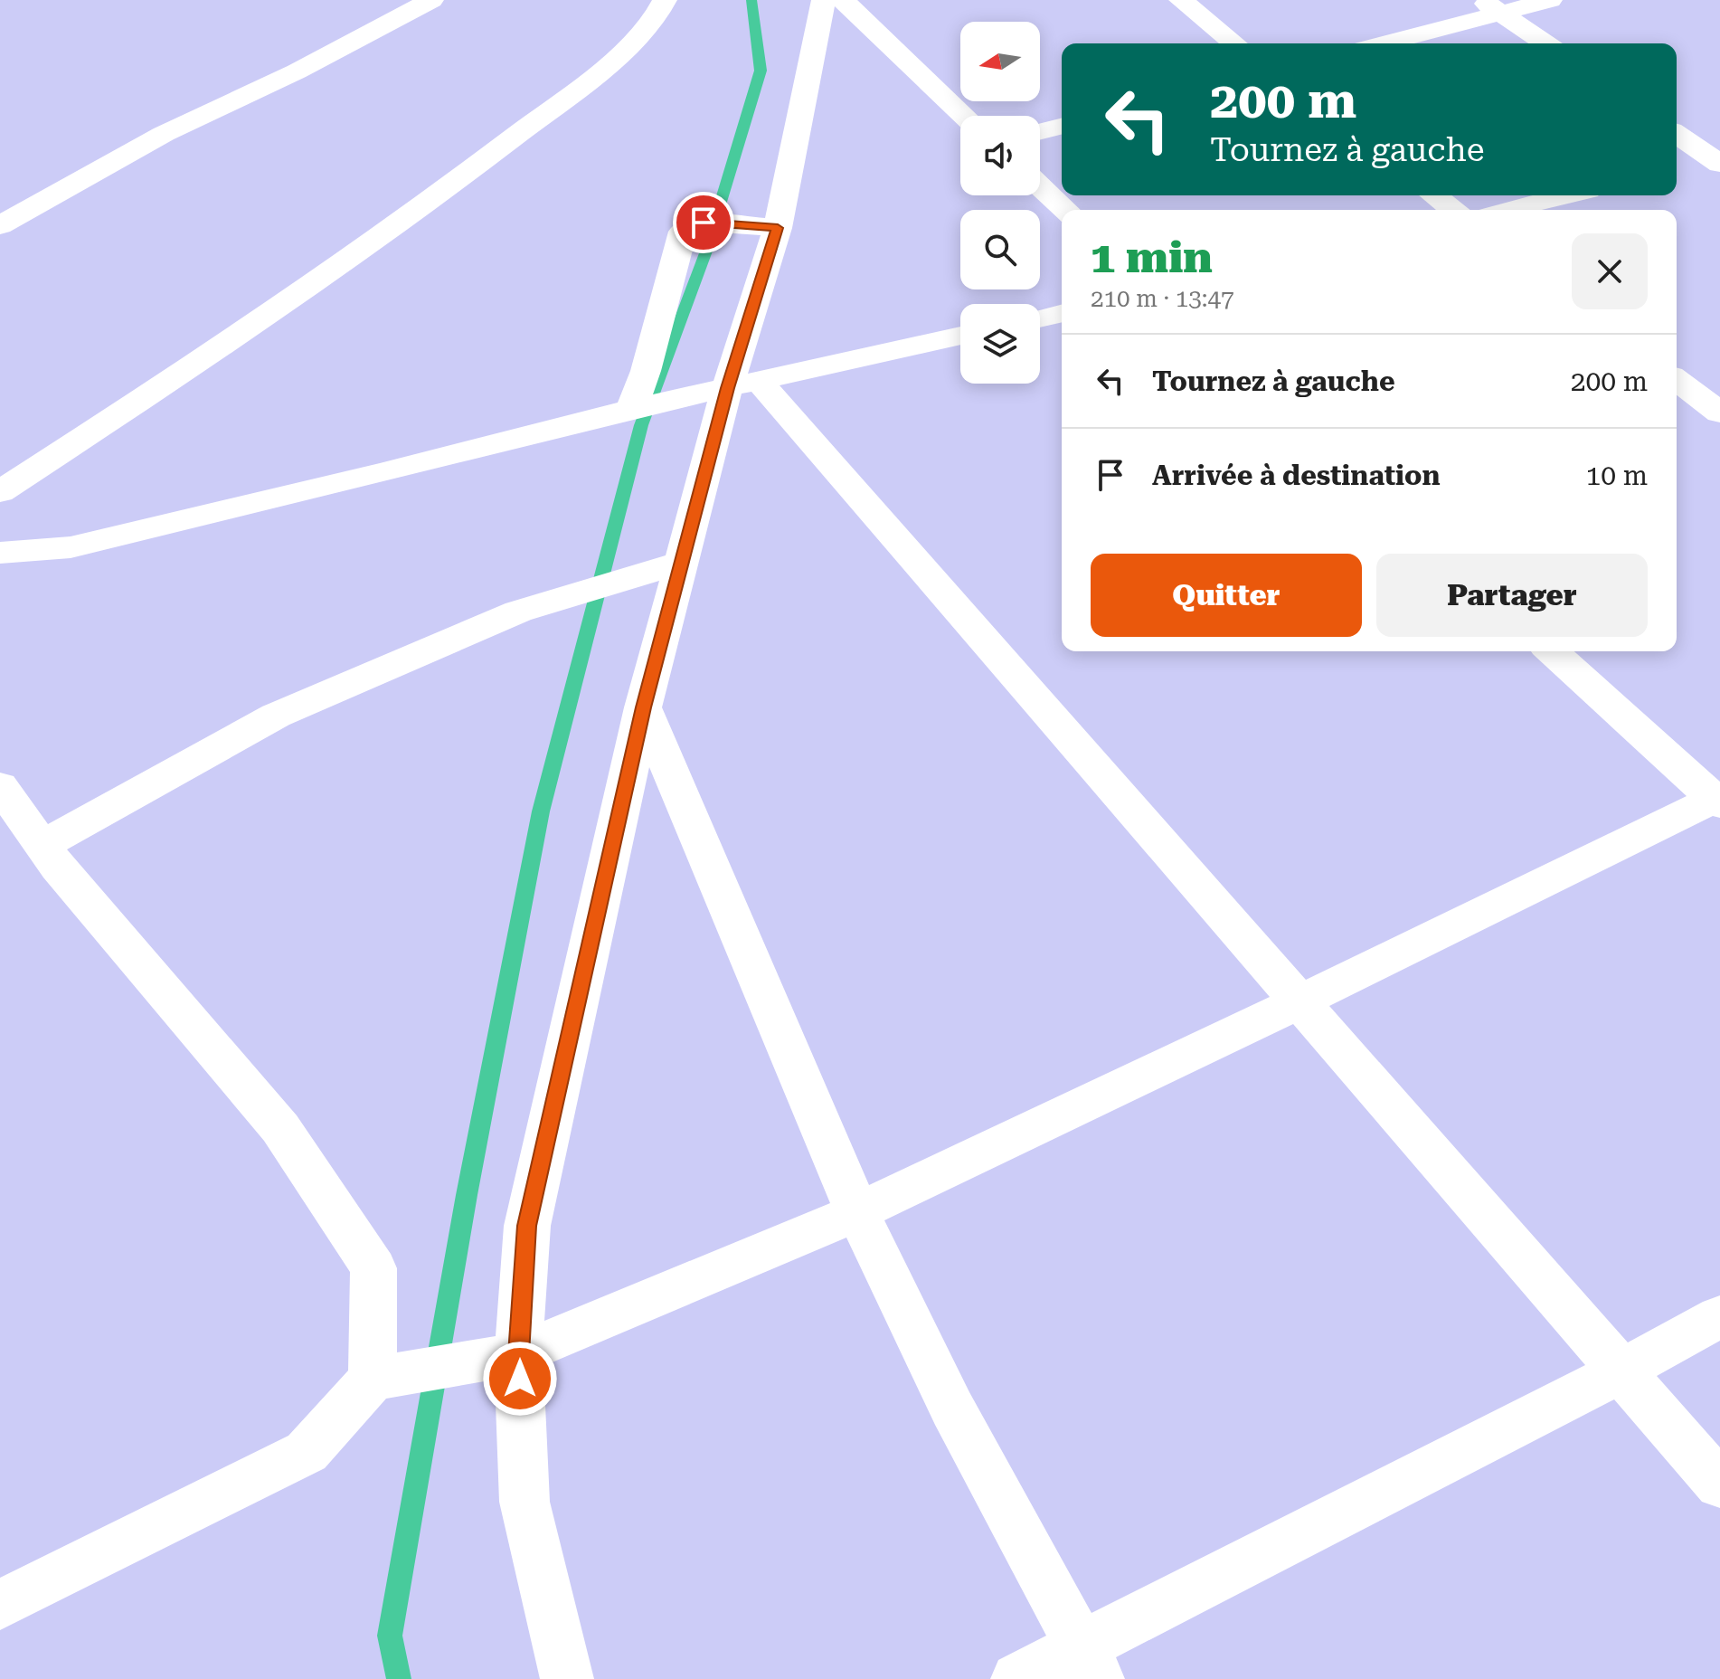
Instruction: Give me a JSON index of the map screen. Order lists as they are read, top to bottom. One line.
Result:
{"north":"left","page":{"turn":["200 m","Tournez à gauche"],"heading":["1 min","210 m · 13:47"],"list":[{"name":"Tournez à gauche","value":"200 m"},{"name":"Arrivée à destination","value":"10 m"}],"buttons":["Quitter","Partager"]}}
